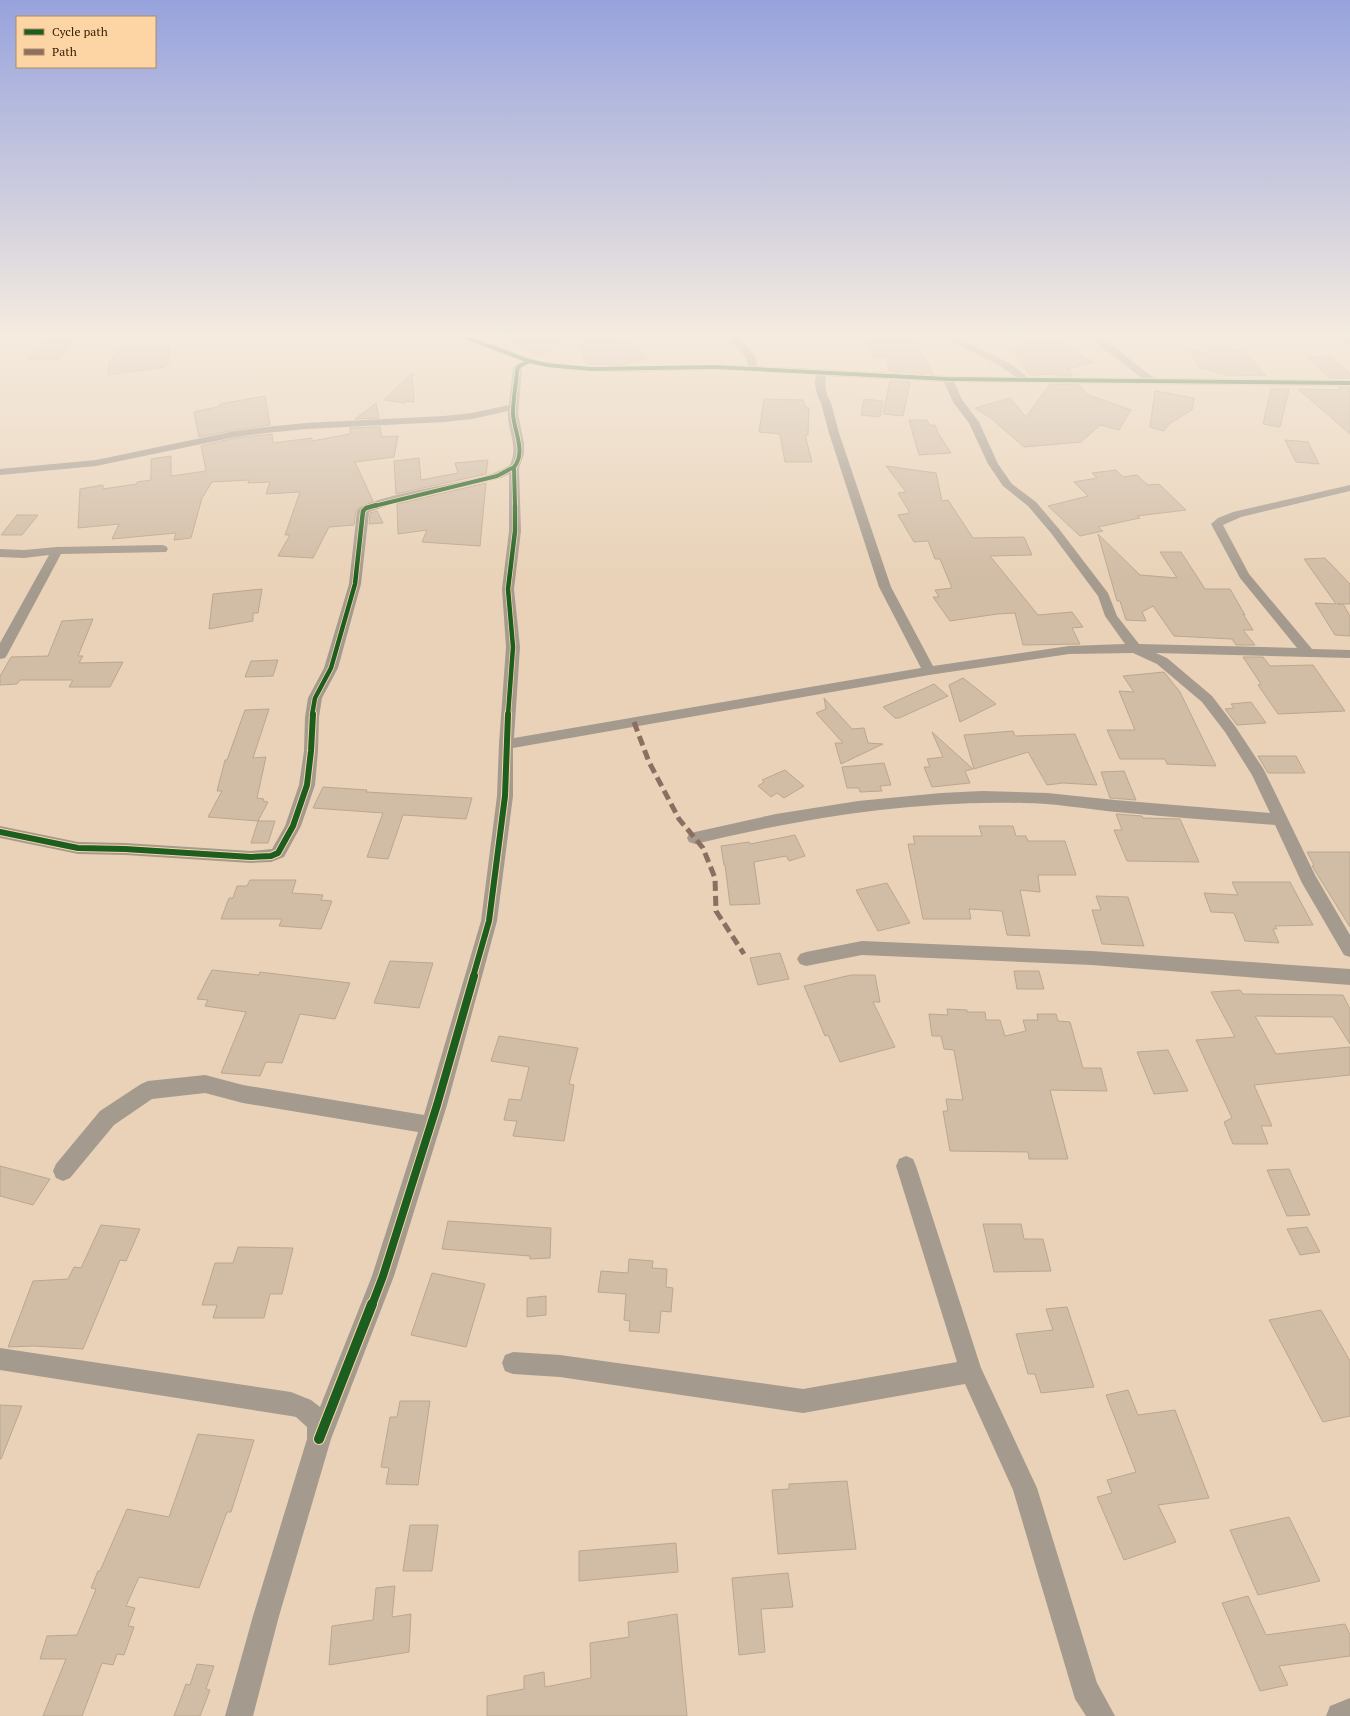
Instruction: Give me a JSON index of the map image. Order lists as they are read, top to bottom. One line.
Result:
{"legend":["Cycle path","Path"]}
